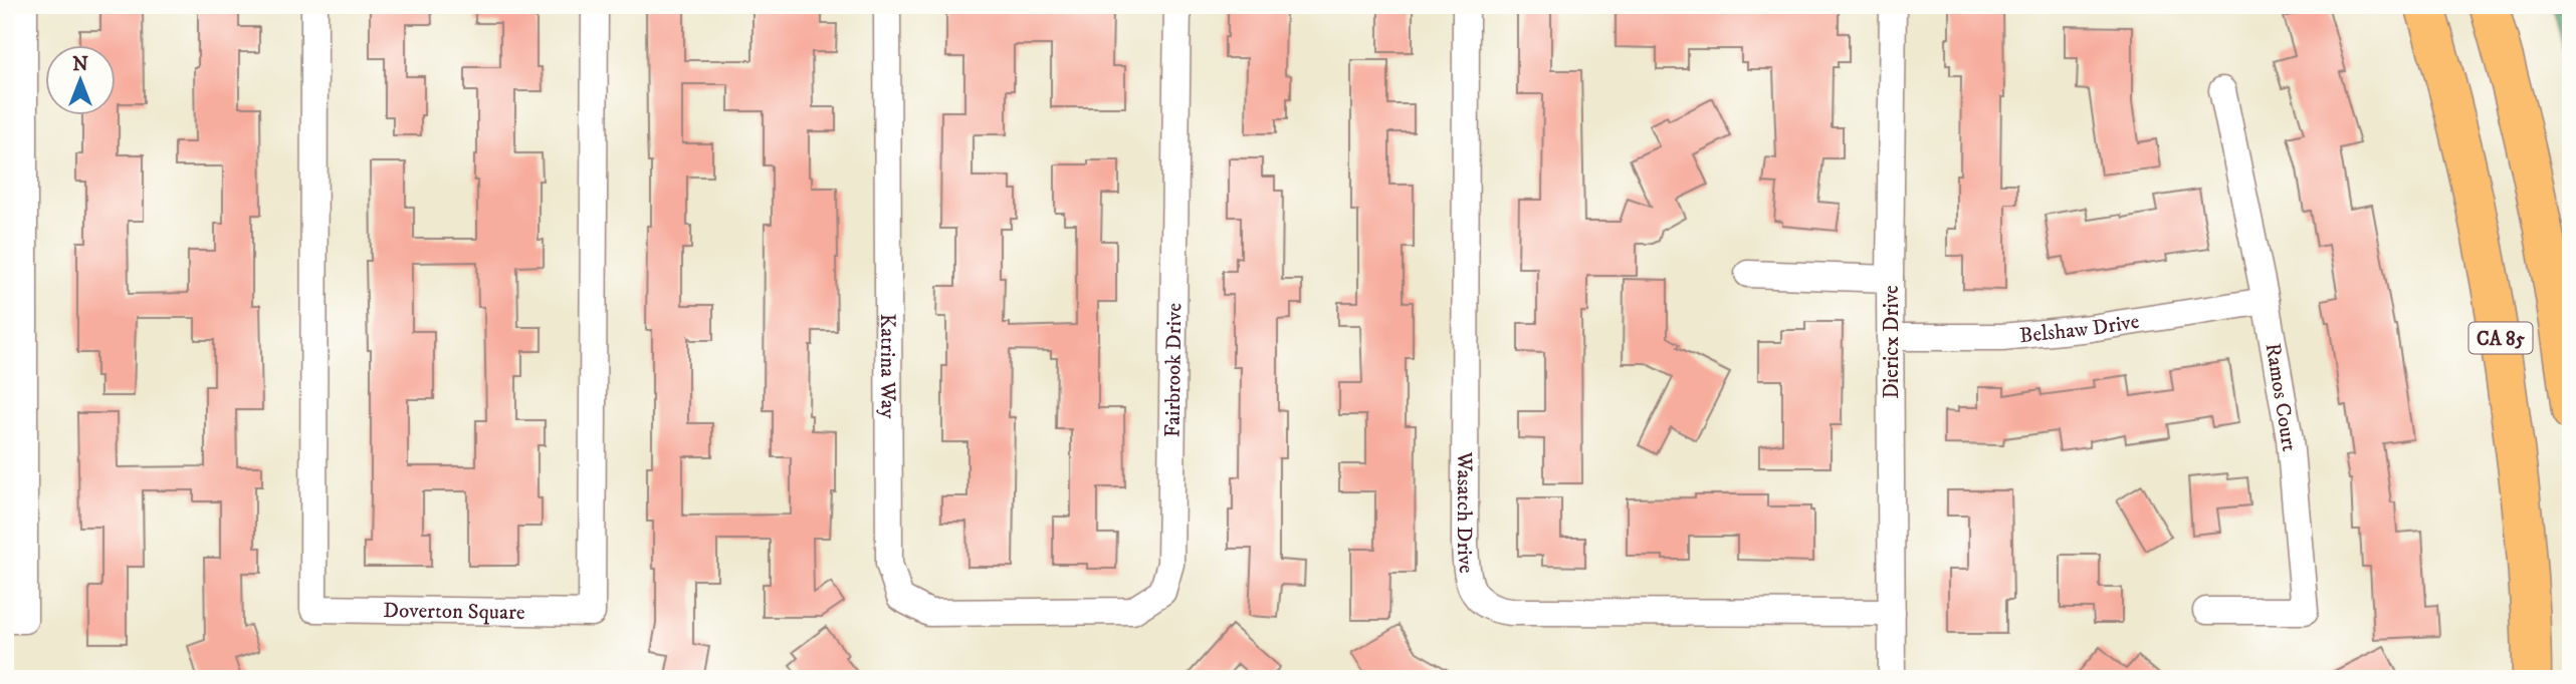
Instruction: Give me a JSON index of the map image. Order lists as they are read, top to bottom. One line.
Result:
{"streets":{"highway":["CA 85"],"street":["Belshaw Drive","Diericx Drive","Katrina Way","Fairbrook Drive","Ramos Court","Wasatch Drive","Doverton Square"]},"crossings":[["Belshaw Drive","Diericx Drive"],["Belshaw Drive","Ramos Court"],["Diericx Drive","Wasatch Drive"],["Katrina Way","Fairbrook Drive"]],"north":"top"}
